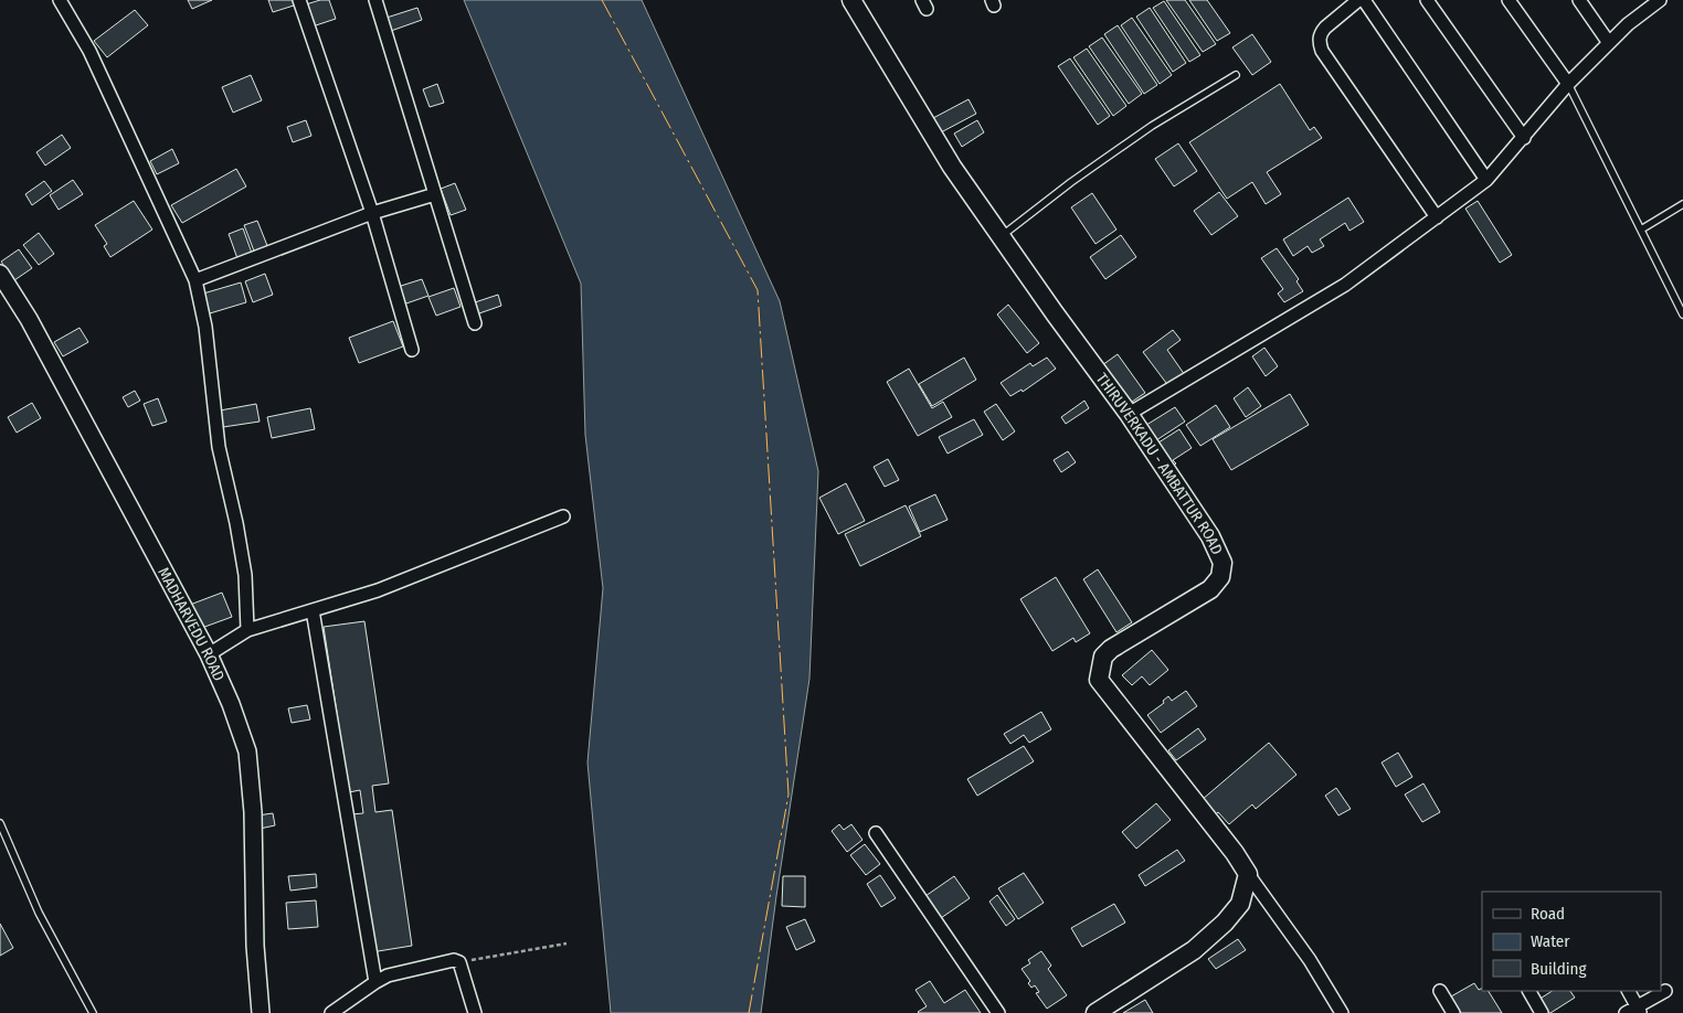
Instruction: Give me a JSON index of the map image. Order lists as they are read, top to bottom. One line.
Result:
{"streets":{"main road":["THIRUVERKADU - AMBATTUR ROAD"],"street":["MADHARVEDU ROAD"]},"legend":["Road","Water","Building"]}
